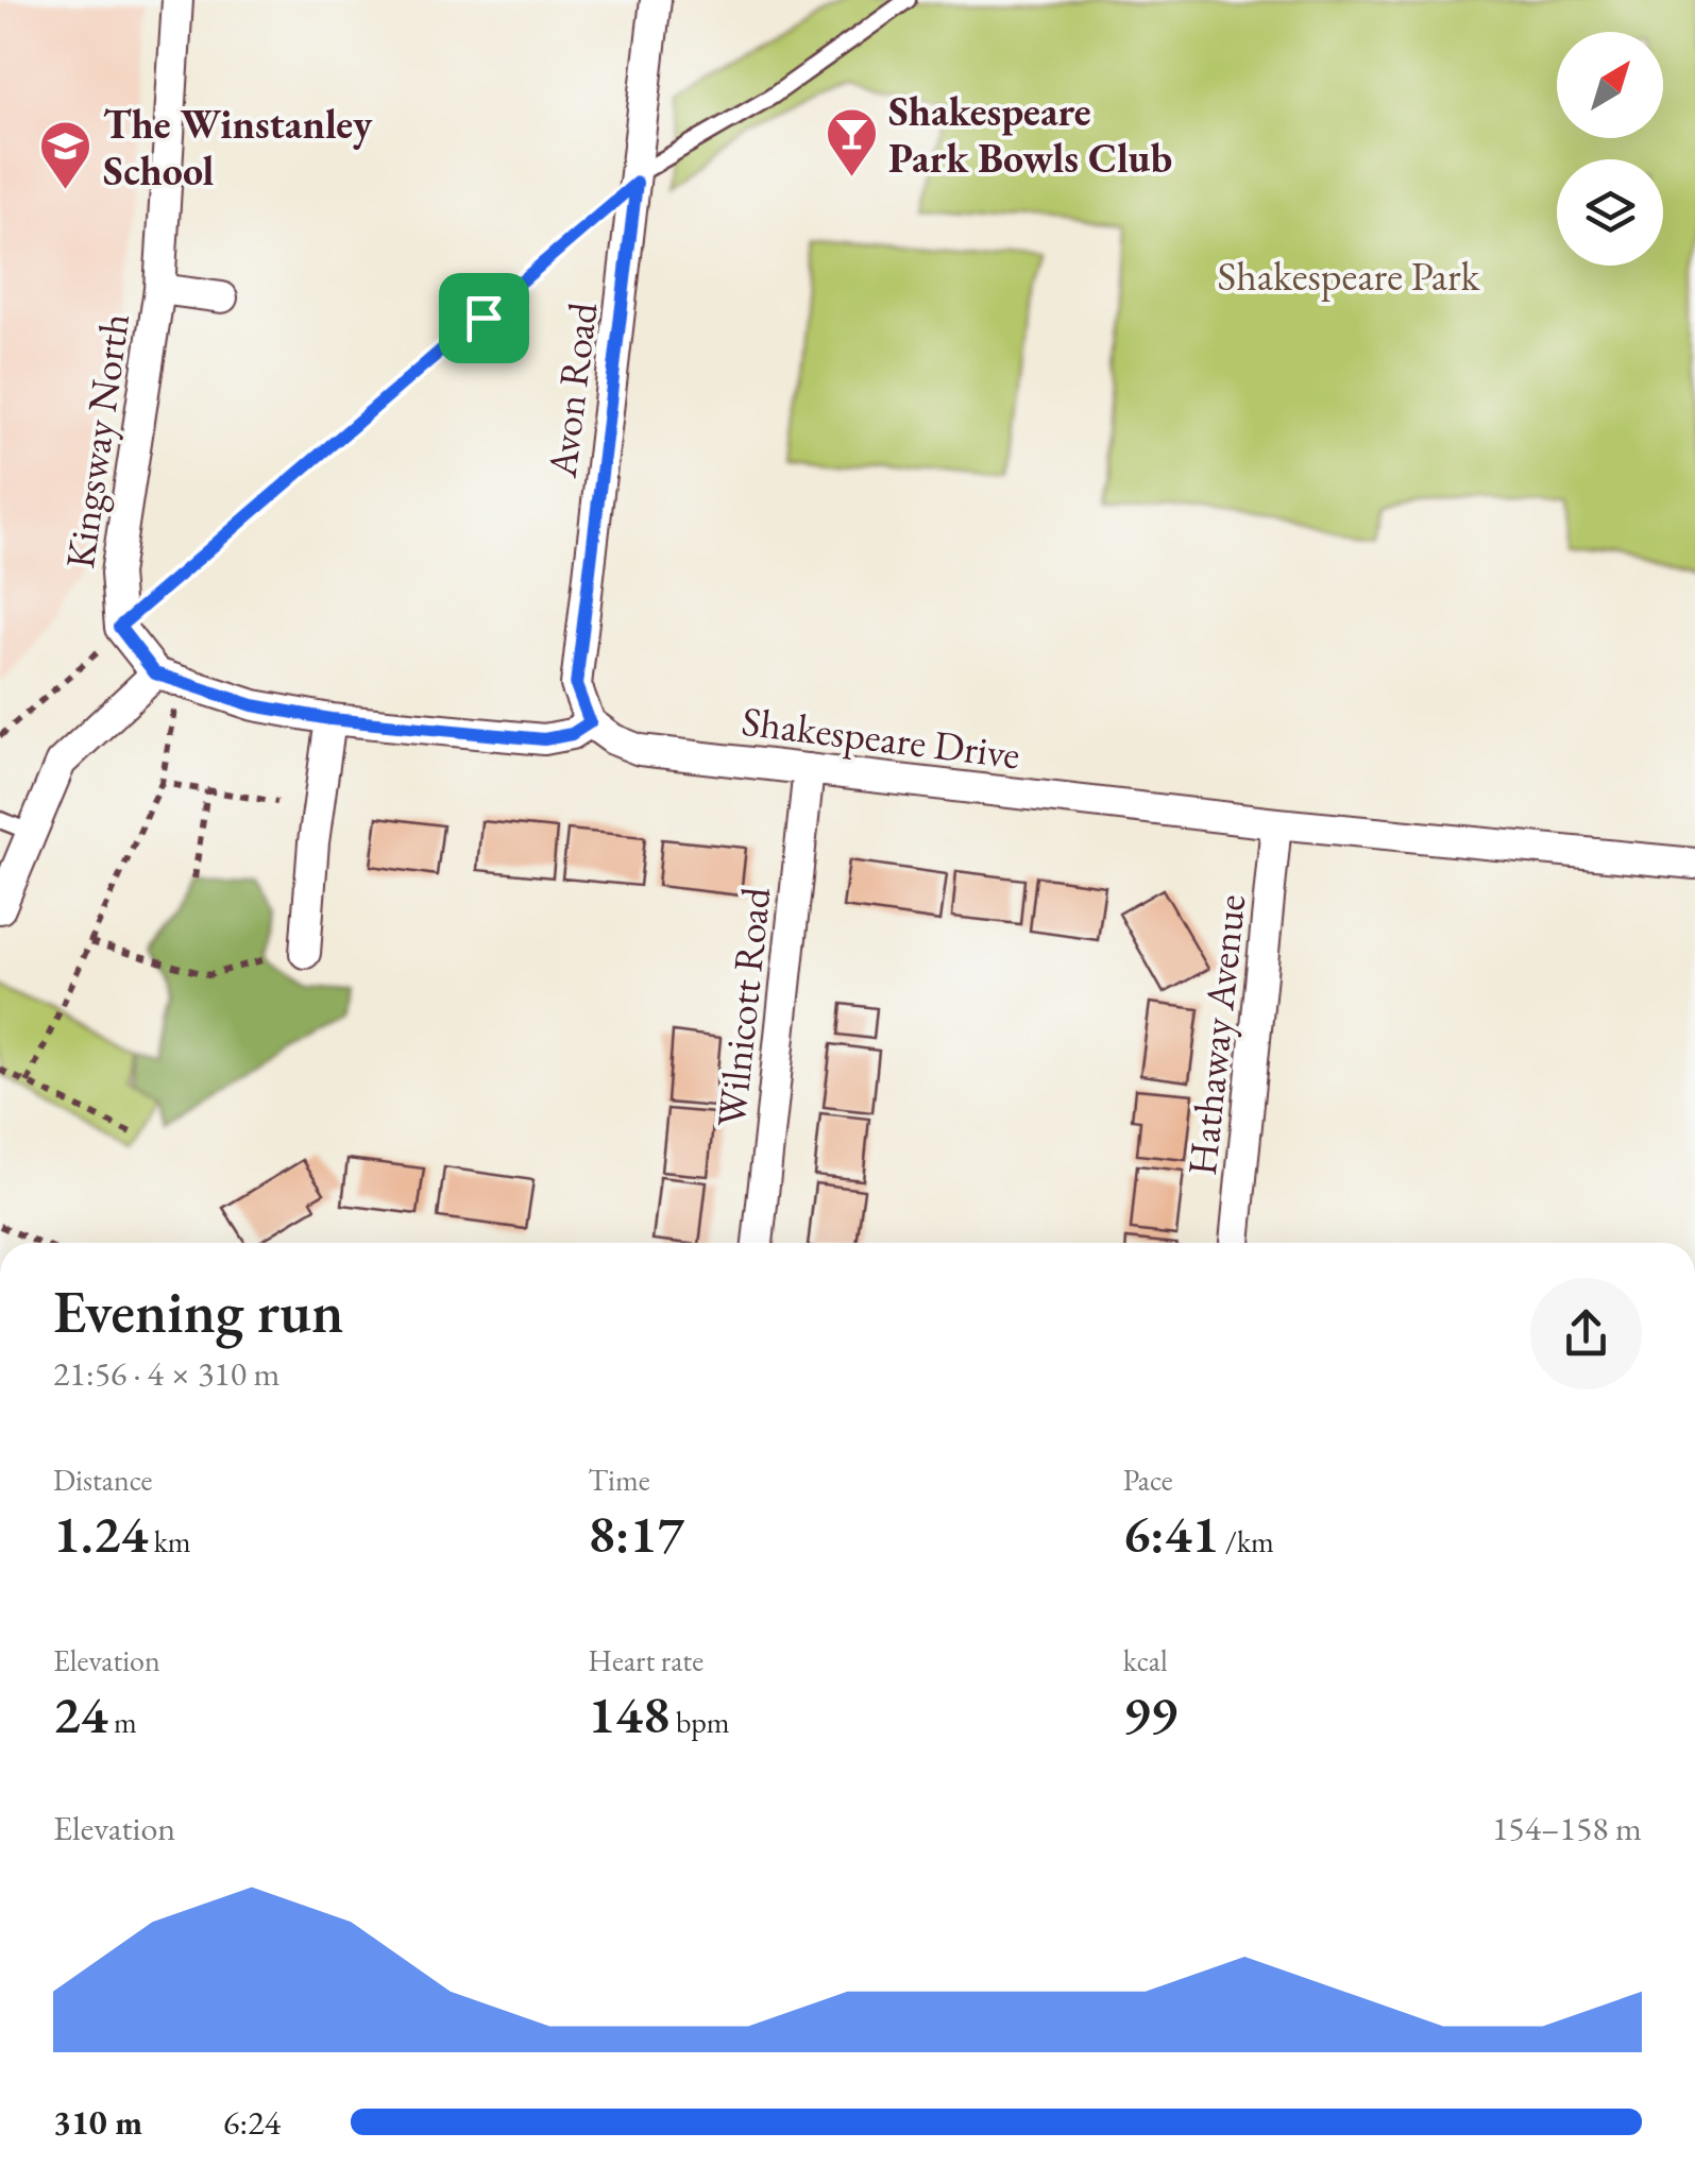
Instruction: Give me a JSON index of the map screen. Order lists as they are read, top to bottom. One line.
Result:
{"streets":{"street":["Avon Road","Kingsway North","Shakespeare Drive","Wilnicott Road","Hathaway Avenue"]},"crossings":[["Avon Road","Shakespeare Drive"],["Shakespeare Drive","Wilnicott Road"],["Shakespeare Drive","Hathaway Avenue"]],"parks":["Shakespeare Park"],"places":{"bar":["Shakespeare Park Bowls Club"],"school or university":["The Winstanley School"]},"north":"top right","page":{"heading":["Evening run","21:56 · 4 × 310 m"],"stats":[["Distance","1.24 km"],["Time","8:17"],["Pace","6:41 /km"],["Elevation","24 m"],["Heart rate","148 bpm"],["kcal","99"]],"chart":["Elevation","154–158 m"],"list":[{"name":"310 m","note":"6:24"}]}}
